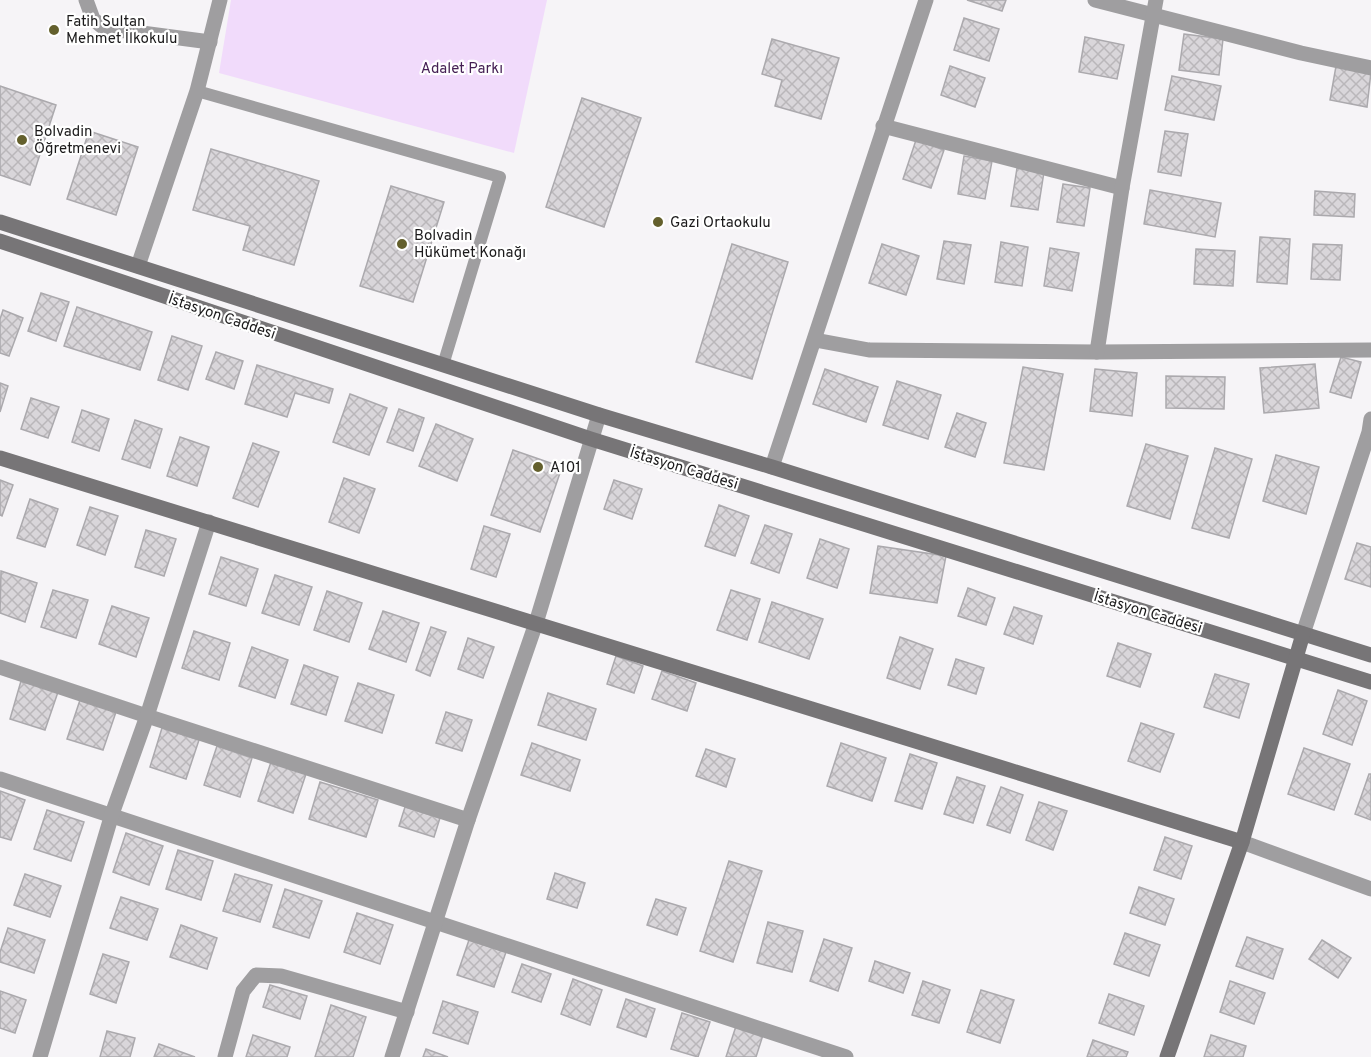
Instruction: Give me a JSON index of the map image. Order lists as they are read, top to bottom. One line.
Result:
{"streets":{"main road":["İstasyon Caddesi"]},"parks":["Adalet Parkı"],"places":["Fatih Sultan Mehmet İlkokulu","Bolvadin Öğretmenevi","Gazi Ortaokulu","Bolvadin Hükümet Konağı","A101"]}
